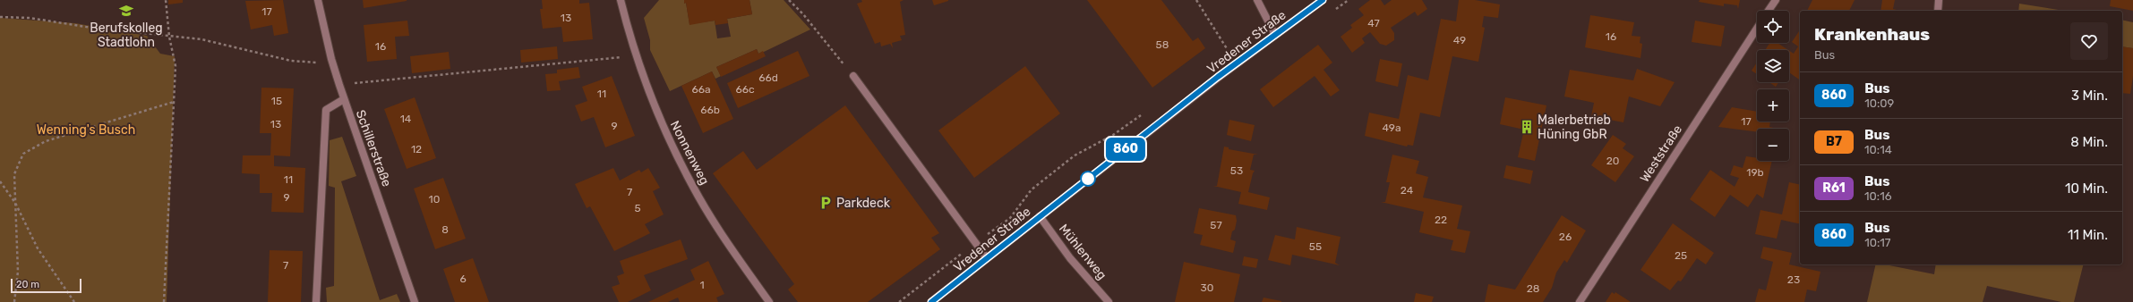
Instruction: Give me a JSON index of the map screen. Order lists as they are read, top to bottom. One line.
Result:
{"streets":{"street":["Vredener Straße","Schillerstraße","Nonnenweg","Weststraße","Mühlenweg"]},"crossings":[["Vredener Straße","Mühlenweg"]],"parks":["Wenning's Busch"],"places":{"school or university":["Berufskolleg Stadtlohn"],"building":["Malerbetrieb Hüning GbR"],"parking":["Parkdeck"]},"lines":["bus line 860"],"house_numbers":["17","13","47","16","49","58","16","66d","66a","66c","11","15","66b","14","17","13","9","49a","12","20","53","19b","11","24","7","9","10","5","22","57","8","26","55","25","7","6","23","1","30","28"],"scale_bar":"20 m","page":{"on_map":"860","map_buttons":["+","−"],"heading":["Krankenhaus","Bus"],"list":[{"mark":"860","name":"Bus","note":"10:09","value":"3 Min."},{"mark":"B7","name":"Bus","note":"10:14","value":"8 Min."},{"mark":"R61","name":"Bus","note":"10:16","value":"10 Min."},{"mark":"860","name":"Bus","note":"10:17","value":"11 Min."}],"scale":"20 m"}}
